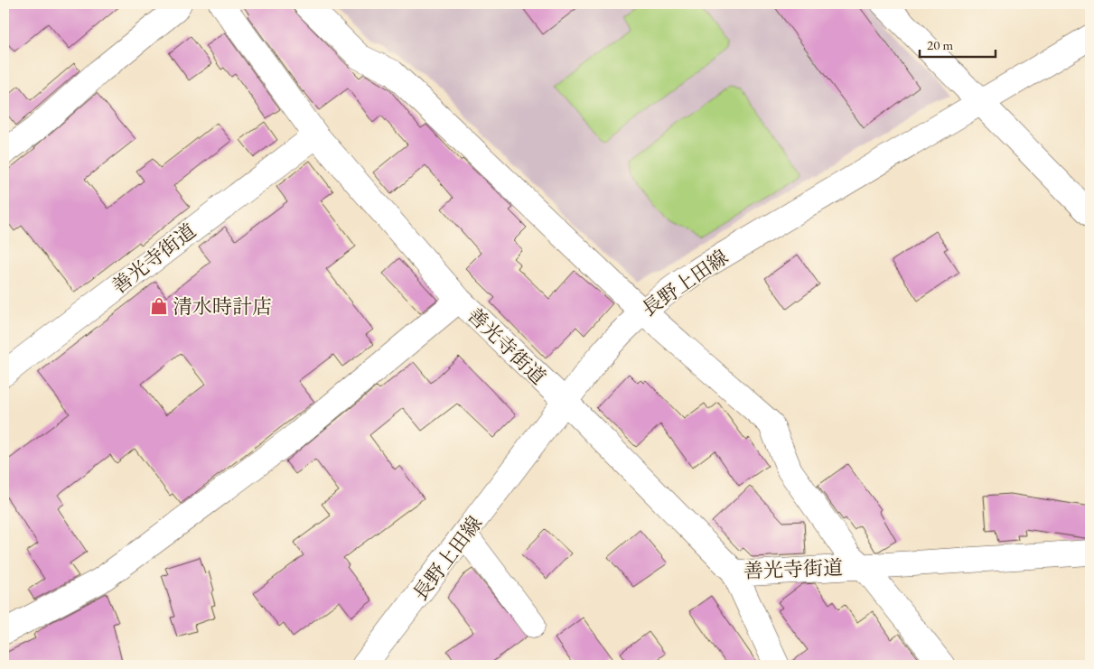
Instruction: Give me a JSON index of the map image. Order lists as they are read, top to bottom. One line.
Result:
{"streets":{"street":["善光寺街道","長野上田線"]},"crossings":[["善光寺街道","長野上田線"]],"places":{"shop":["清水時計店"]},"scale_bar":"20 m"}
